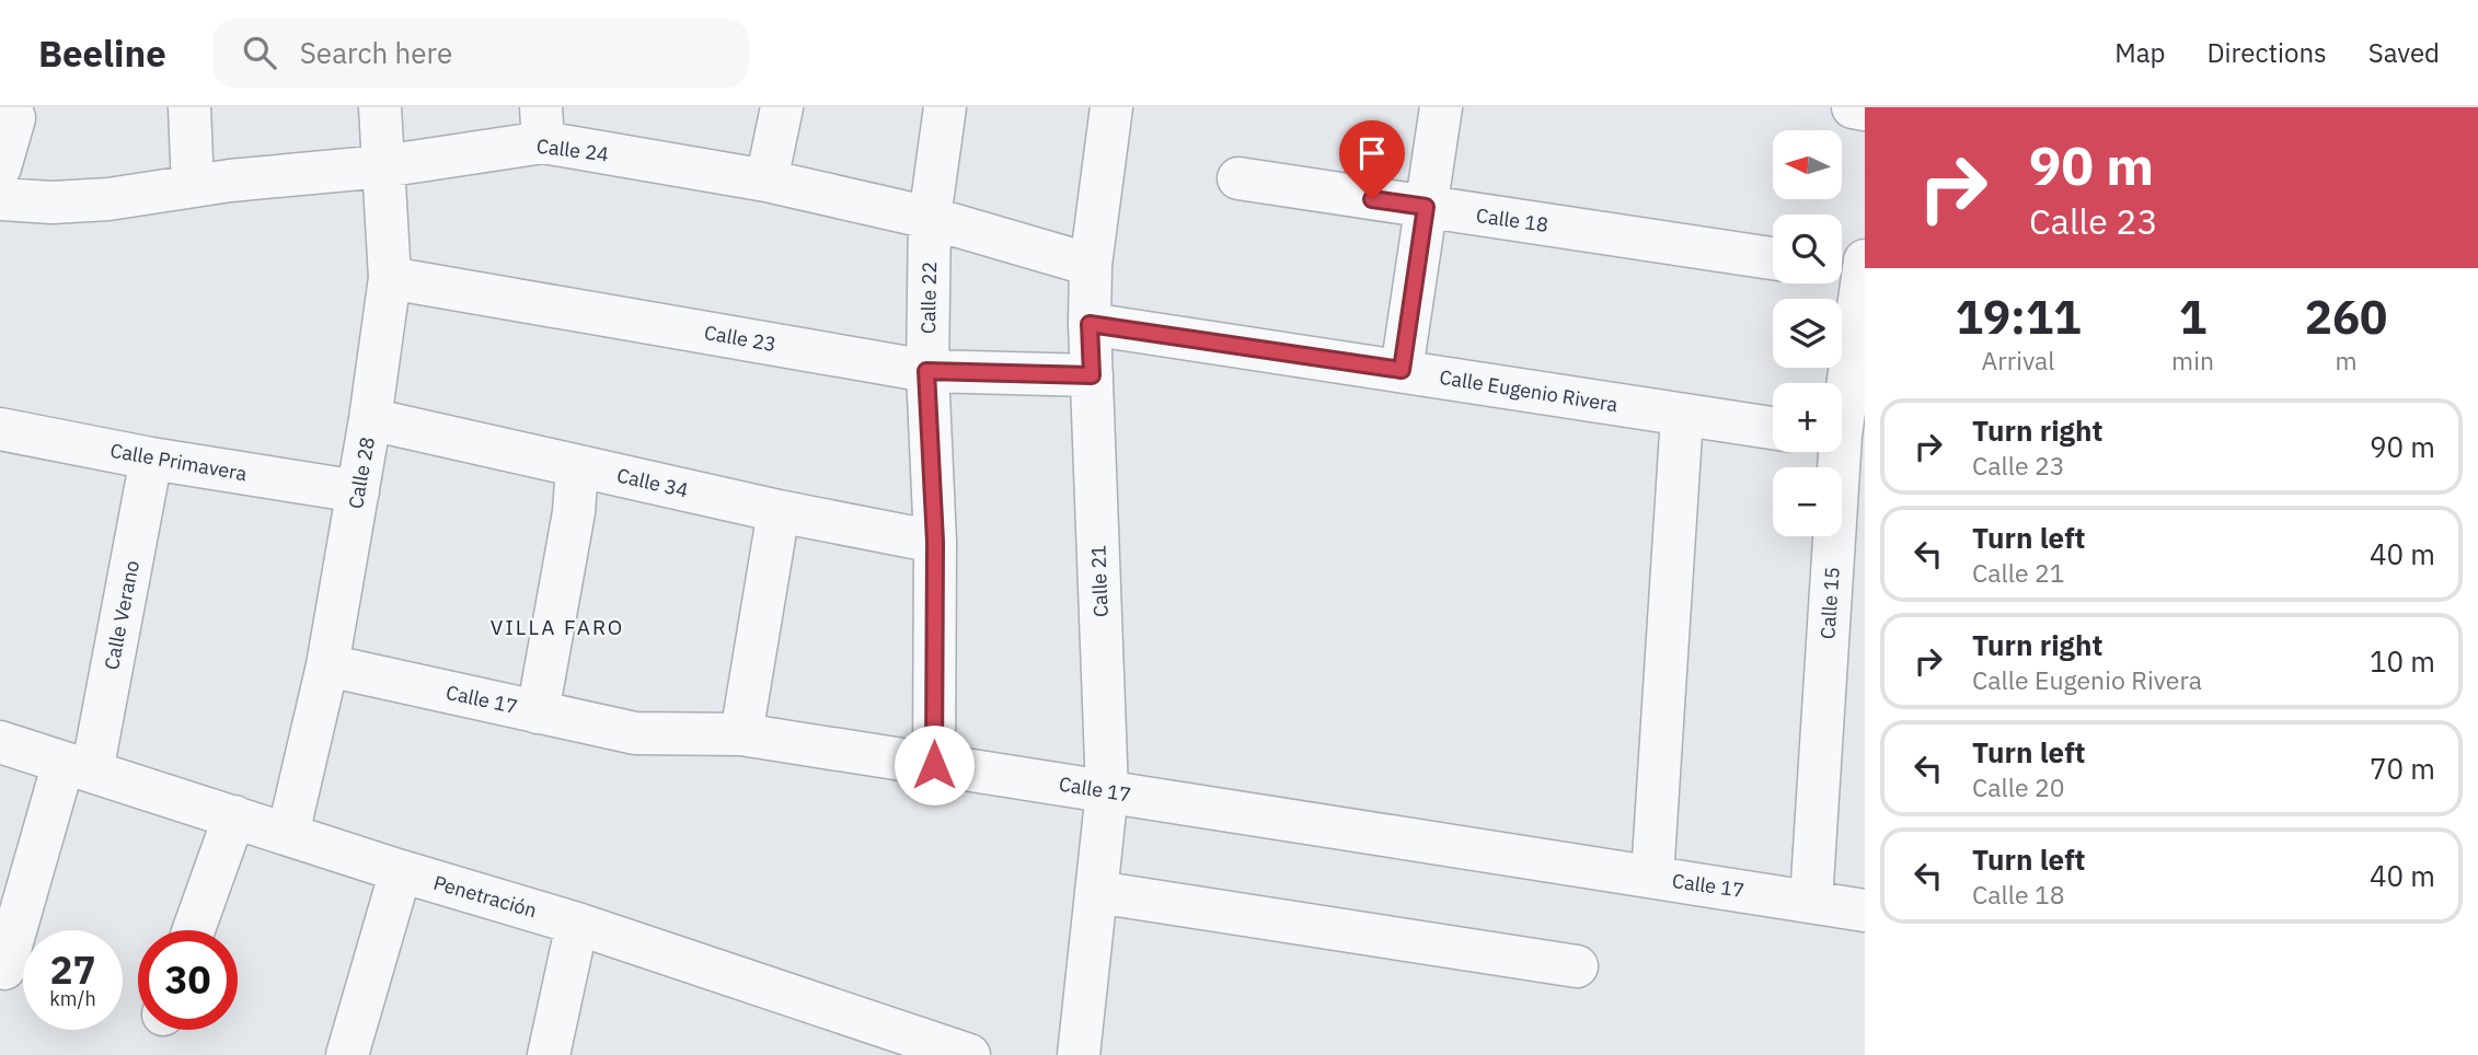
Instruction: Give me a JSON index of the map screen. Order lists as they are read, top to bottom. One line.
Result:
{"streets":{"street":["Calle 24","Calle 18","Calle 22","Calle 23","Calle Eugenio Rivera","Calle Primavera","Calle 28","Calle 34","Calle 21","Calle 15","Calle Verano","Calle 17","Penetración"]},"crossings":[["Calle 24","Calle 22"],["Calle 24","Calle 28"],["Calle 24","Calle 21"],["Calle 22","Calle 23"],["Calle 22","Calle 34"],["Calle 22","Calle 17"],["Calle 23","Calle 28"],["Calle 23","Calle 21"],["Calle Eugenio Rivera","Calle 21"],["Calle Primavera","Calle 28"],["Calle Primavera","Calle Verano"],["Calle 28","Calle 34"],["Calle 28","Calle 17"],["Calle 28","Penetración"],["Calle 21","Calle 17"],["Calle 15","Calle 17"],["Calle Verano","Penetración"]],"districts":["VILLA FARO"],"north":"left","page":{"header":"Beeline","search":"Search here","nav":["Map","Directions","Saved"],"turn":["90 m","Calle 23"],"map_buttons":["+","−"],"eta":["19:11","Arrival","1","min","260","m"],"list":[{"name":"Turn right","note":"Calle 23","value":"90 m"},{"name":"Turn left","note":"Calle 21","value":"40 m"},{"name":"Turn right","note":"Calle Eugenio Rivera","value":"10 m"},{"name":"Turn left","note":"Calle 20","value":"70 m"},{"name":"Turn left","note":"Calle 18","value":"40 m"}],"speed":"27 km/h","limit":"30"}}
